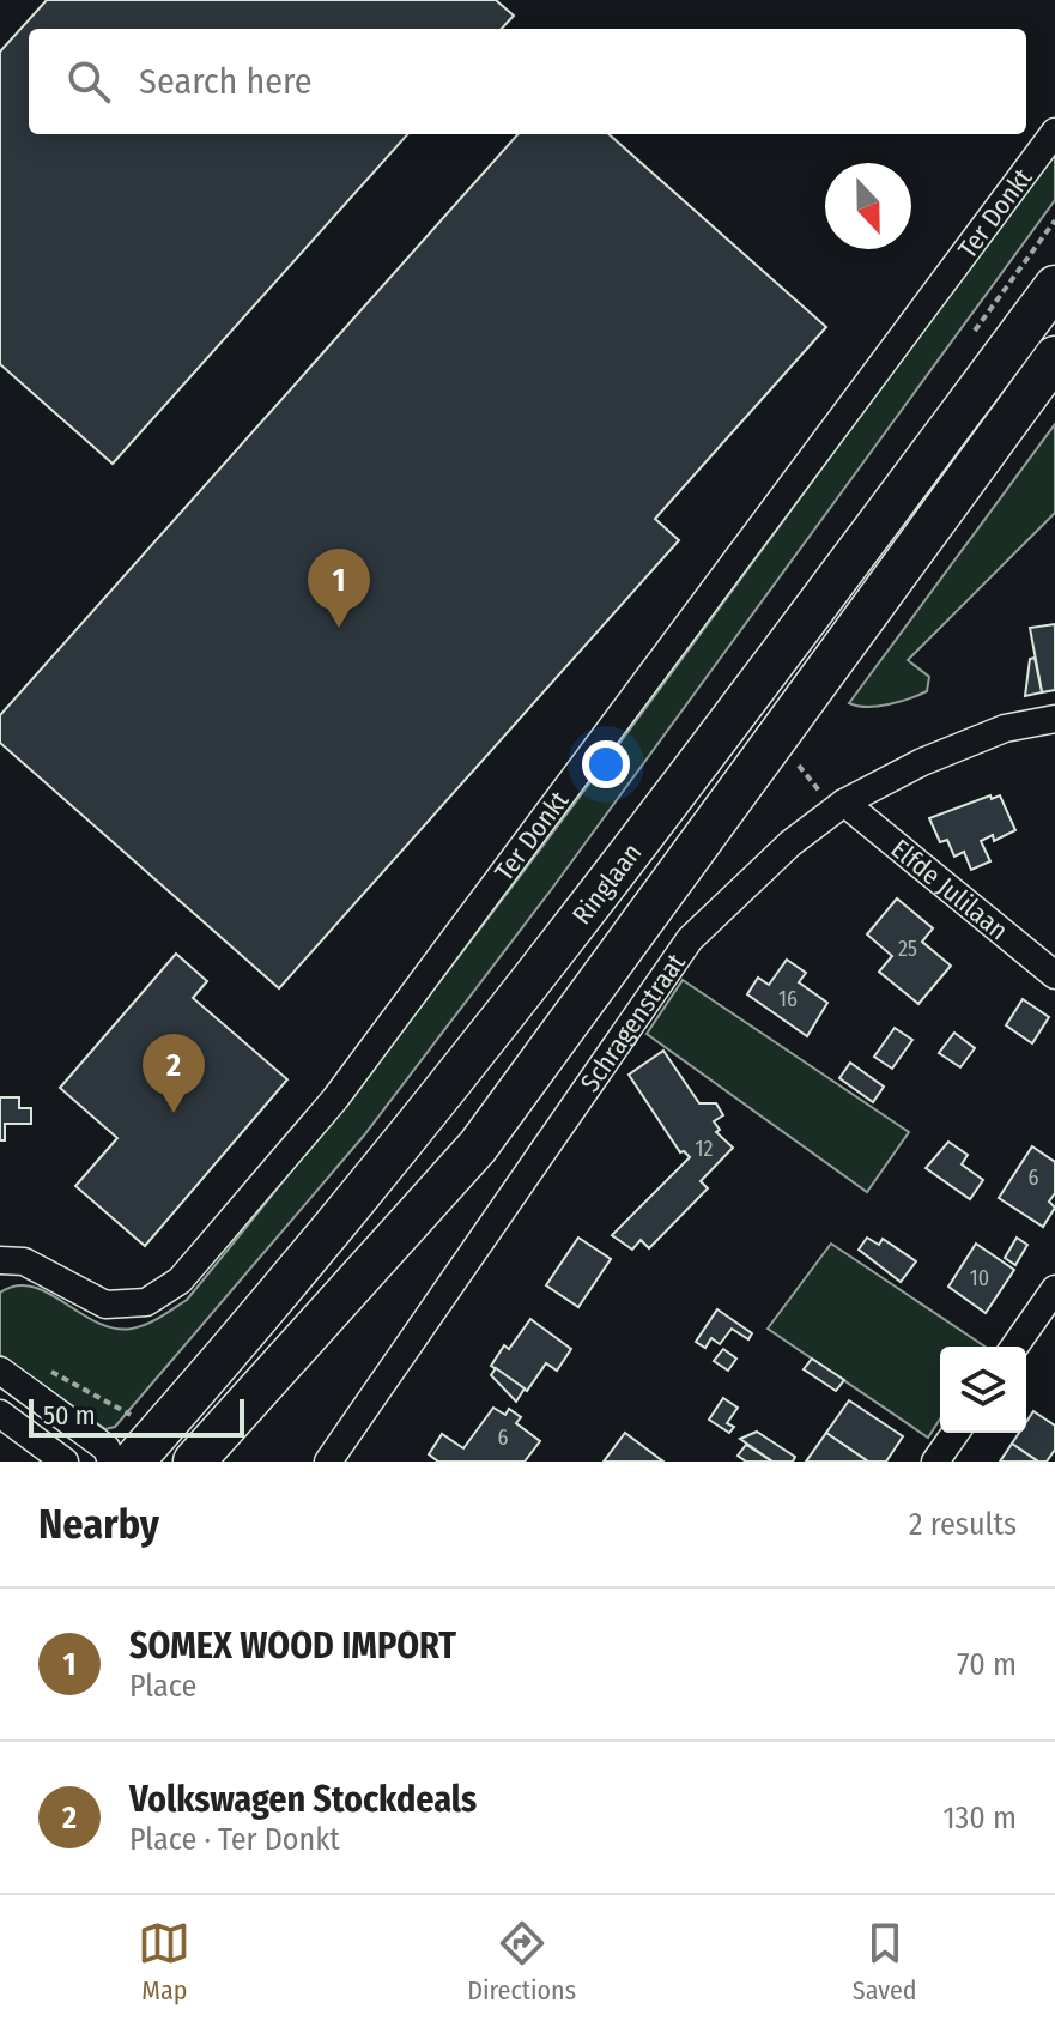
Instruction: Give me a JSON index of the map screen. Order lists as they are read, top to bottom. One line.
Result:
{"streets":{"main road":["Ringlaan"],"street":["Ter Donkt","Elfde Julilaan","Schragenstraat"]},"crossings":[["Elfde Julilaan","Schragenstraat"]],"house_numbers":["25","16","12","6","10","6"],"scale_bar":"50 m","north":"bottom","page":{"search":"Search here","pins":["1","2"],"scale":"50 m","heading":["Nearby","2 results"],"list":[{"mark":"1","name":"SOMEX WOOD IMPORT","note":"Place","value":"70 m"},{"mark":"2","name":"Volkswagen Stockdeals","note":"Place · Ter Donkt","value":"130 m"}],"nav":["Map","Directions","Saved"]}}
